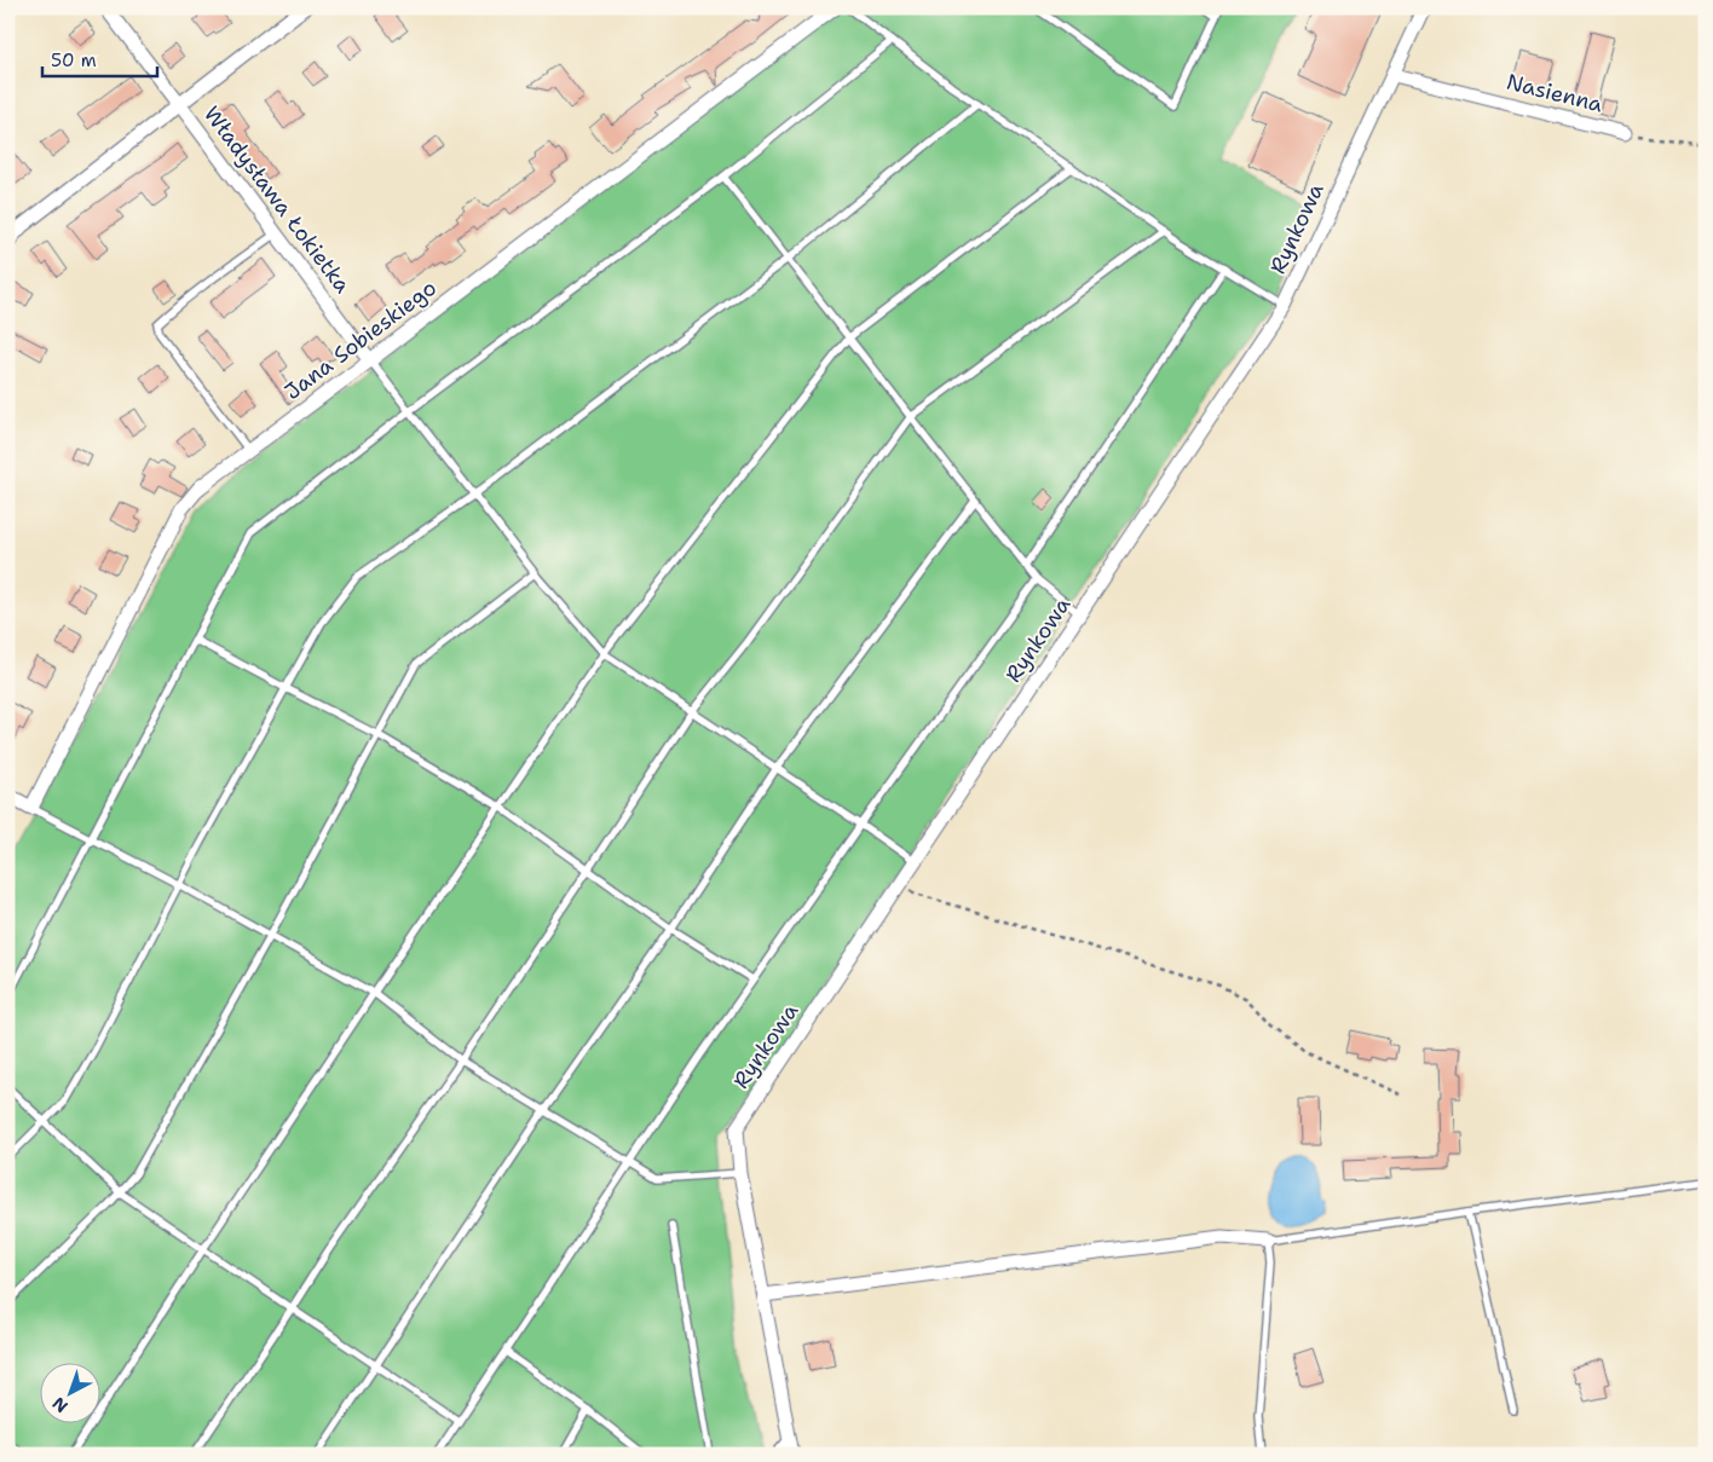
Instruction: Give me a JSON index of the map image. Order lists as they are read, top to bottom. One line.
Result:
{"streets":{"street":["Nasienna","Władysława Łokietka","Rynkowa","Jana Sobieskiego"]},"crossings":[["Nasienna","Rynkowa"],["Władysława Łokietka","Jana Sobieskiego"]],"scale_bar":"50 m","north":"bottom left"}
